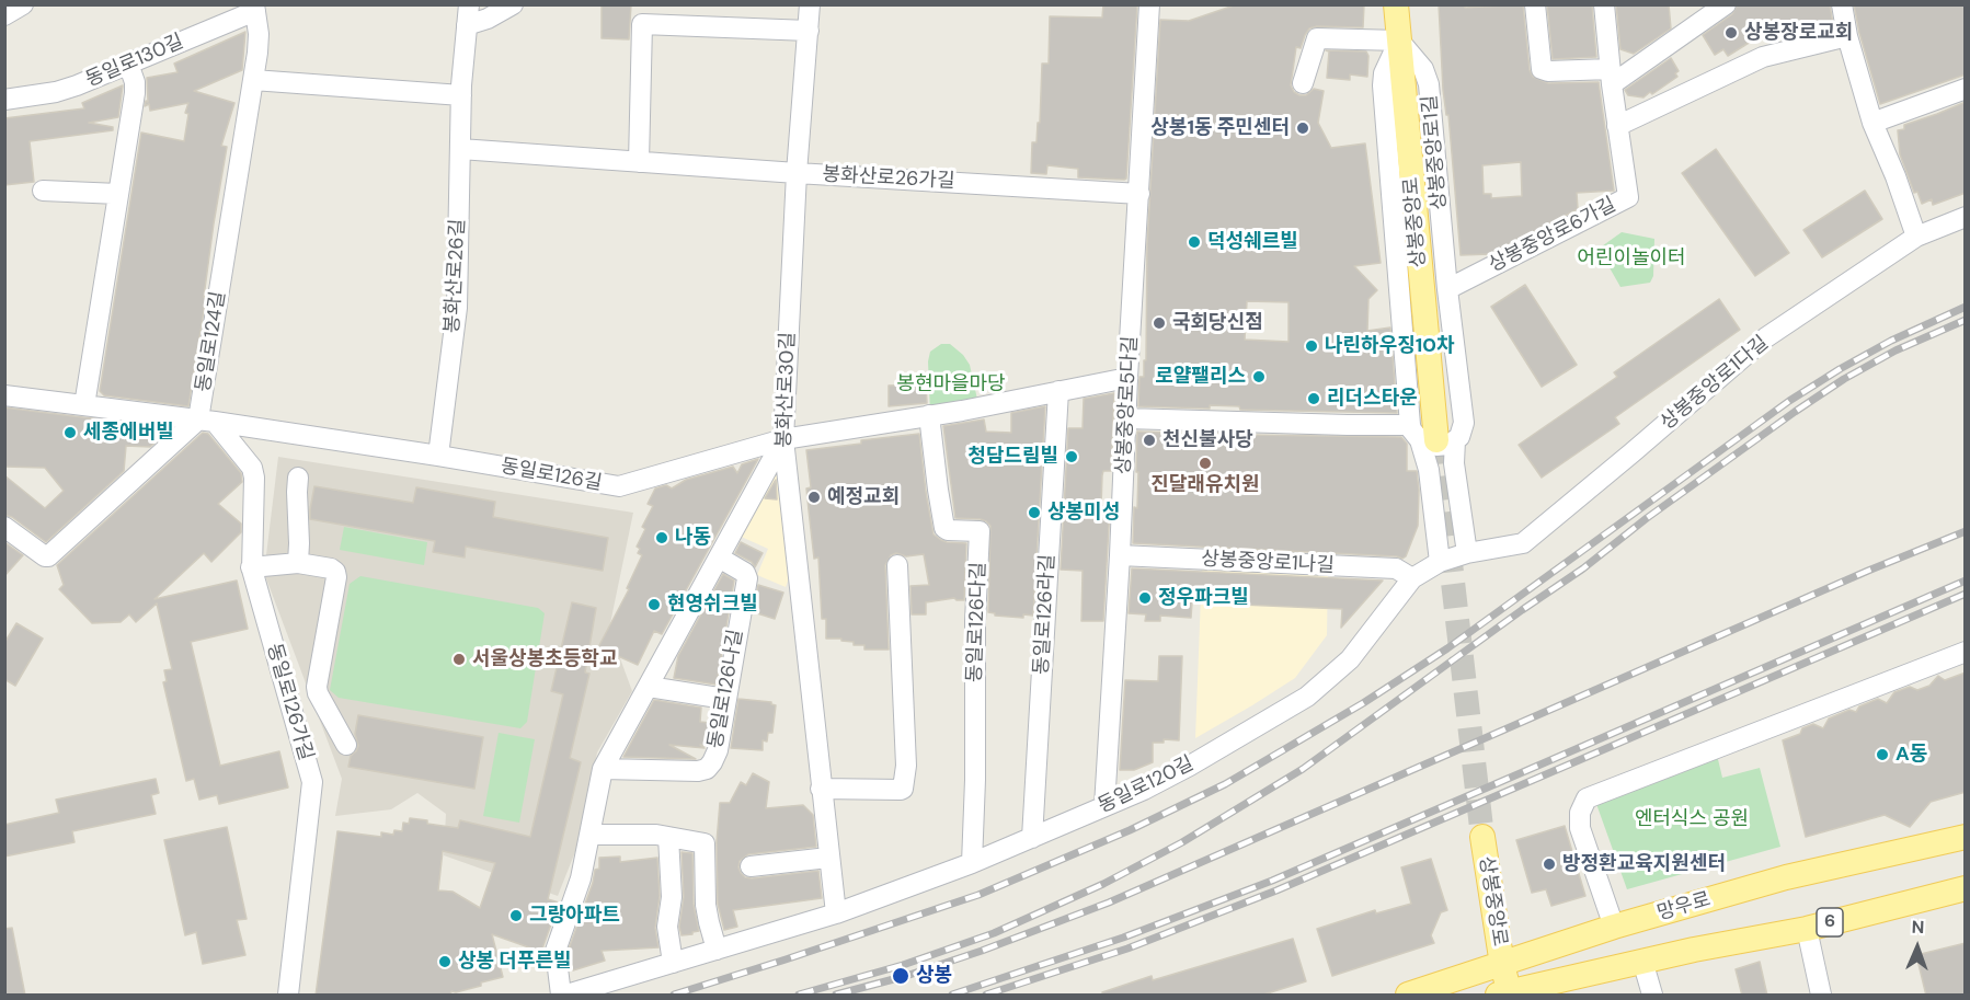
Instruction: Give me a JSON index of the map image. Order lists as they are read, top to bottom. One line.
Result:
{"streets":{"main road":["상봉중앙로","망우로","6"],"street":["동일로130길","상봉중앙로1길","봉화산로26가길","상봉중앙로6가길","봉화산로26길","동일로124길","상봉중앙로1다길","봉화산로30길","상봉중앙로5다길","동일로126길","상봉중앙로1나길","동일로126라길","동일로126다길","동일로126나길","동일로126가길","동일로120길"]},"crossings":[["동일로130길","동일로124길"],["상봉중앙로1길","상봉중앙로"],["상봉중앙로1길","상봉중앙로6가길"],["상봉중앙로1길","동일로120길"],["봉화산로26가길","봉화산로26길"],["봉화산로26가길","봉화산로30길"],["봉화산로26가길","상봉중앙로5다길"],["상봉중앙로","망우로"],["상봉중앙로","6"],["봉화산로26길","동일로126길"],["동일로124길","동일로126길"],["동일로124길","동일로126가길"],["상봉중앙로1다길","동일로120길"],["봉화산로30길","동일로126길"],["봉화산로30길","동일로120길"],["상봉중앙로5다길","동일로126길"],["상봉중앙로5다길","상봉중앙로1나길"],["상봉중앙로5다길","동일로120길"],["동일로126길","동일로126라길"],["동일로126길","동일로126다길"],["동일로126길","동일로126가길"],["상봉중앙로1나길","동일로120길"],["동일로126라길","동일로120길"],["동일로126다길","동일로120길"]],"parks":["어린이놀이터","봉현마을마당","엔터식스 공원"],"places":["상봉장로교회","상봉1동 주민센터","덕성쉐르빌","국회당신점","나린하우징10차","로얄팰리스","리더스타운","세종에버빌","천신불사당","청담드림빌","진달래유치원","예정교회","상봉미성","나동","정우파크빌","현영쉬크빌","서울상봉초등학교","A동","방정환교육지원센터","그랑아파트","상봉 더푸른빌","상봉"],"north":"top"}
